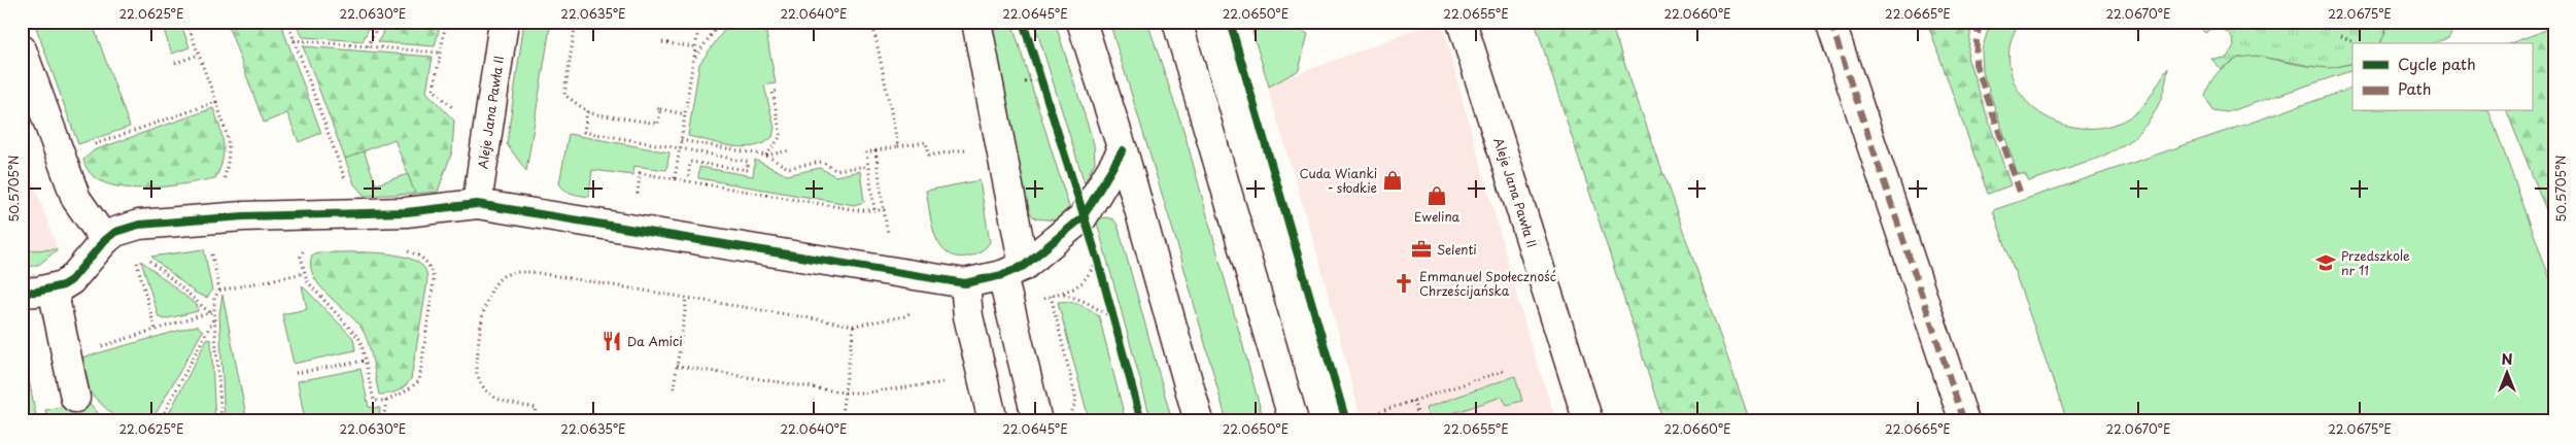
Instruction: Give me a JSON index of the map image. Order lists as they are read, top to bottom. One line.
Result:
{"streets":{"street":["Aleje Jana Pawła II"]},"places":{"shop":["Cuda Wianki - słodkie","Ewelina"],"office":["Selenti"],"school or university":["Przedszkole nr 11"],"church":["Emmanuel Społeczność Chrześcijańska"],"restaurant":["Da Amici"]},"legend":["Cycle path","Path"],"north":"top","coordinates":["22.0625°E","22.0630°E","22.0635°E","22.0640°E","22.0645°E","22.0650°E","22.0655°E","22.0660°E","22.0665°E","22.0670°E","22.0675°E","50.5705°N"]}
